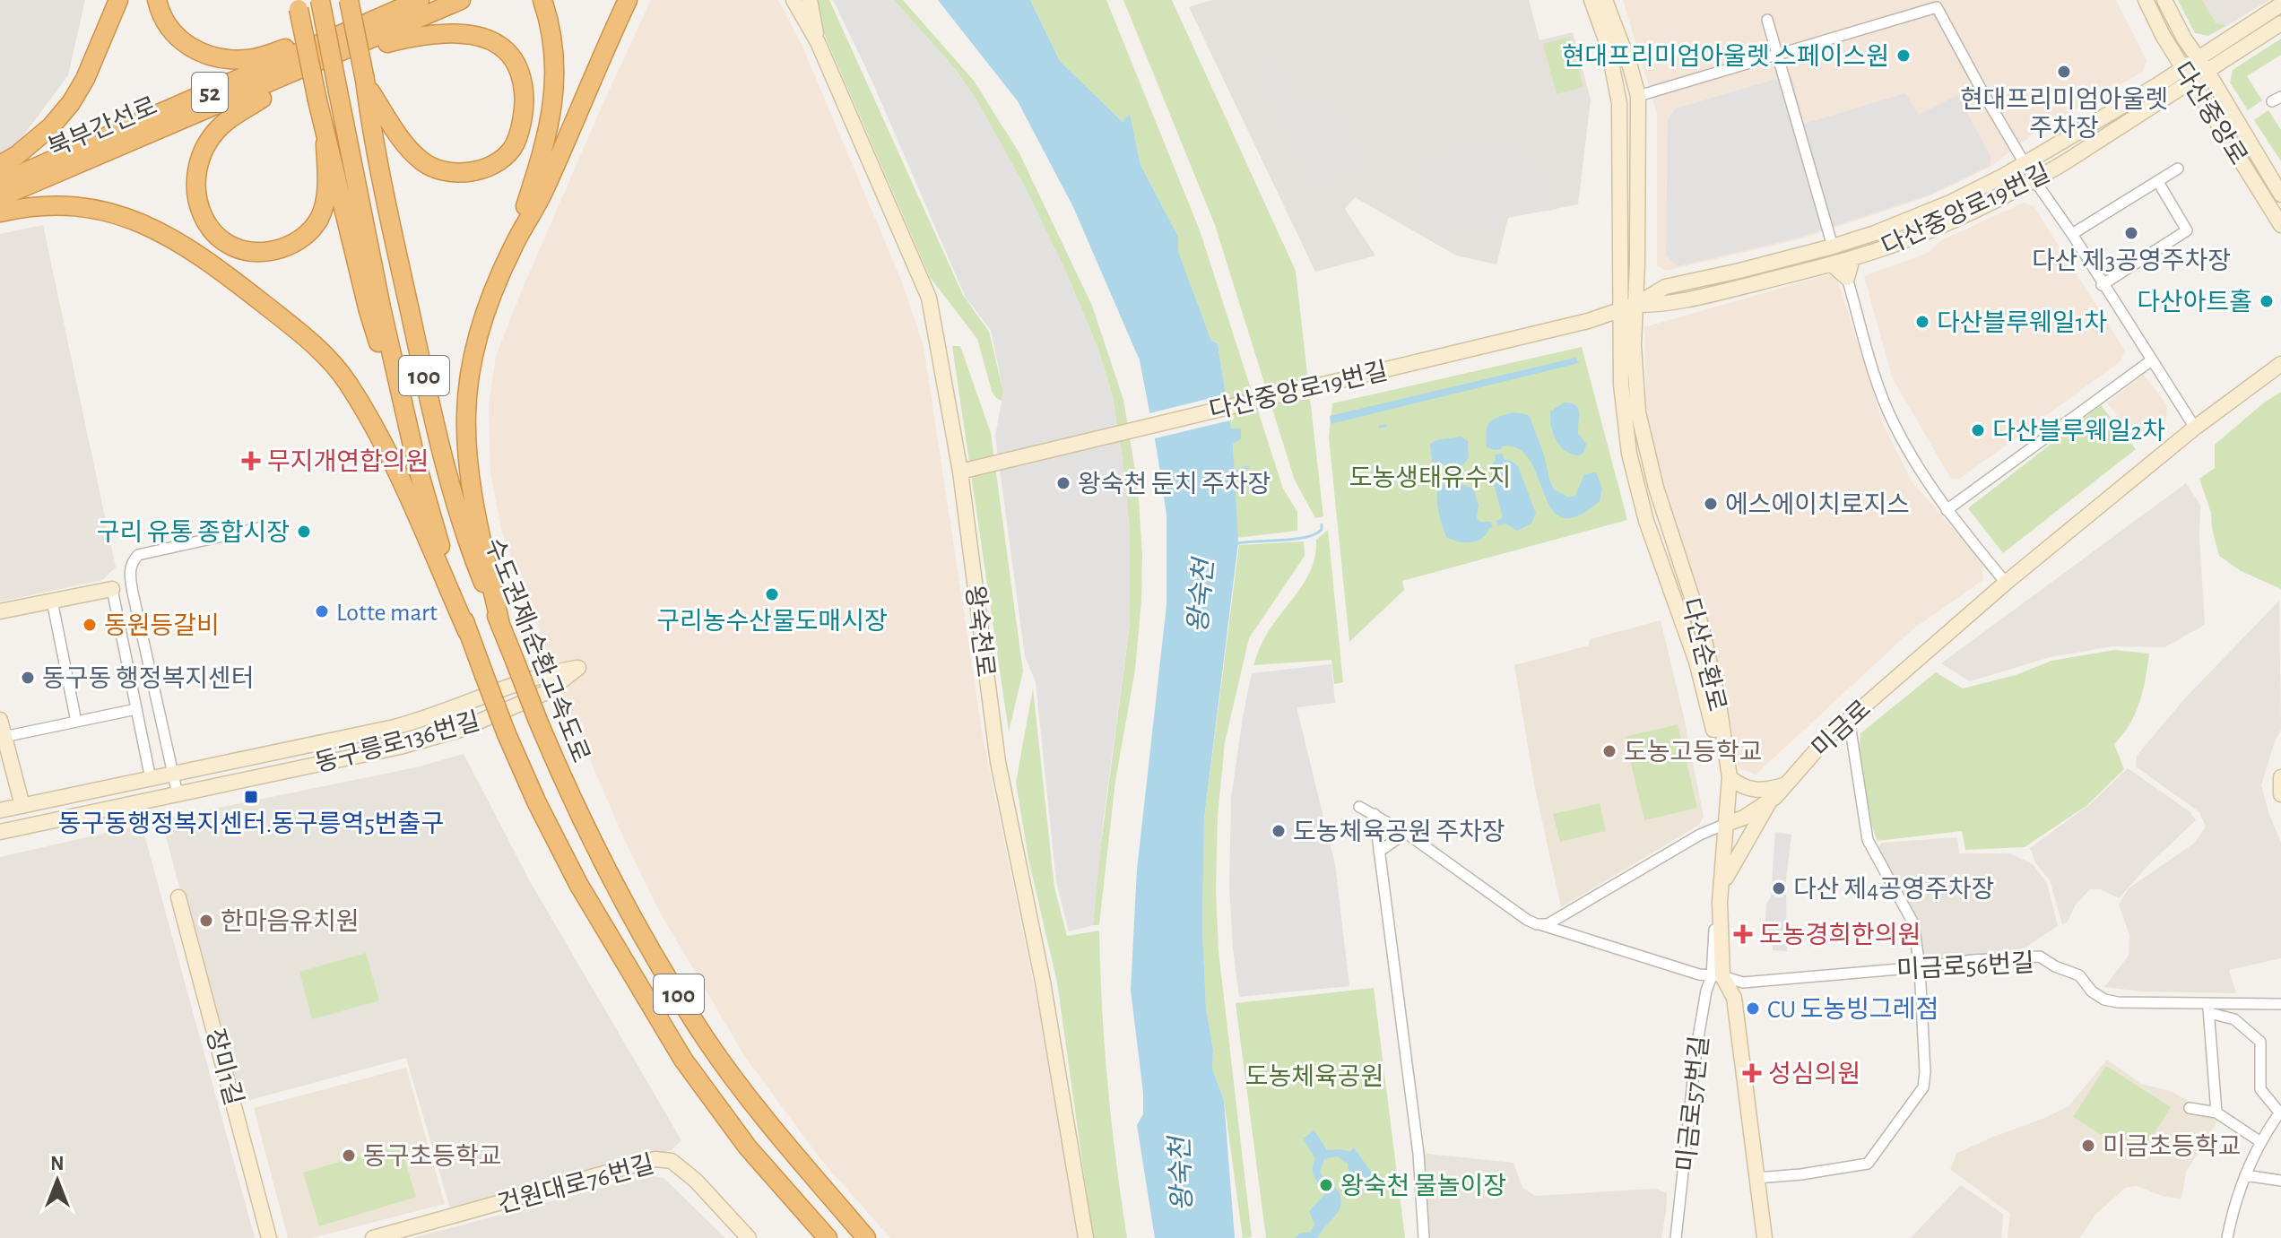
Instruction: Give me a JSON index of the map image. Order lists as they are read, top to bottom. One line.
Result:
{"streets":{"highway":["52","북부간선로","100","수도권제1순환고속도로"],"street":["다산중앙로","다산중앙로19번길","왕숙천로","다산순환로","미금로","동구릉로136번길","미금로56번길","장미1길","미금로57번길","건원대로76번길"]},"crossings":[["다산중앙로","다산중앙로19번길"],["다산중앙로19번길","왕숙천로"],["다산중앙로19번길","다산순환로"],["다산순환로","미금로"],["미금로56번길","미금로57번길"]],"water":["왕숙천"],"parks":["도농생태유수지","도농체육공원"],"places":{"other":["현대프리미엄아울렛 스페이스원","현대프리미엄아울렛 주차장","다산 제3공영주차장","다산아트홀","다산블루웨일1차","다산블루웨일2차","왕숙천 둔치 주차장","에스에이치로지스","구리 유통 종합시장","구리농수산물도매시장","Lotte mart","동원등갈비","동구동 행정복지센터","도농고등학교","도농체육공원 주차장","다산 제4공영주차장","한마음유치원","CU 도농빙그레점","미금초등학교","동구초등학교","왕숙천 물놀이장"],"health":["무지개연합의원","도농경희한의원","성심의원"],"transit":["동구동행정복지센터.동구릉역5번출구"]},"north":"top"}
